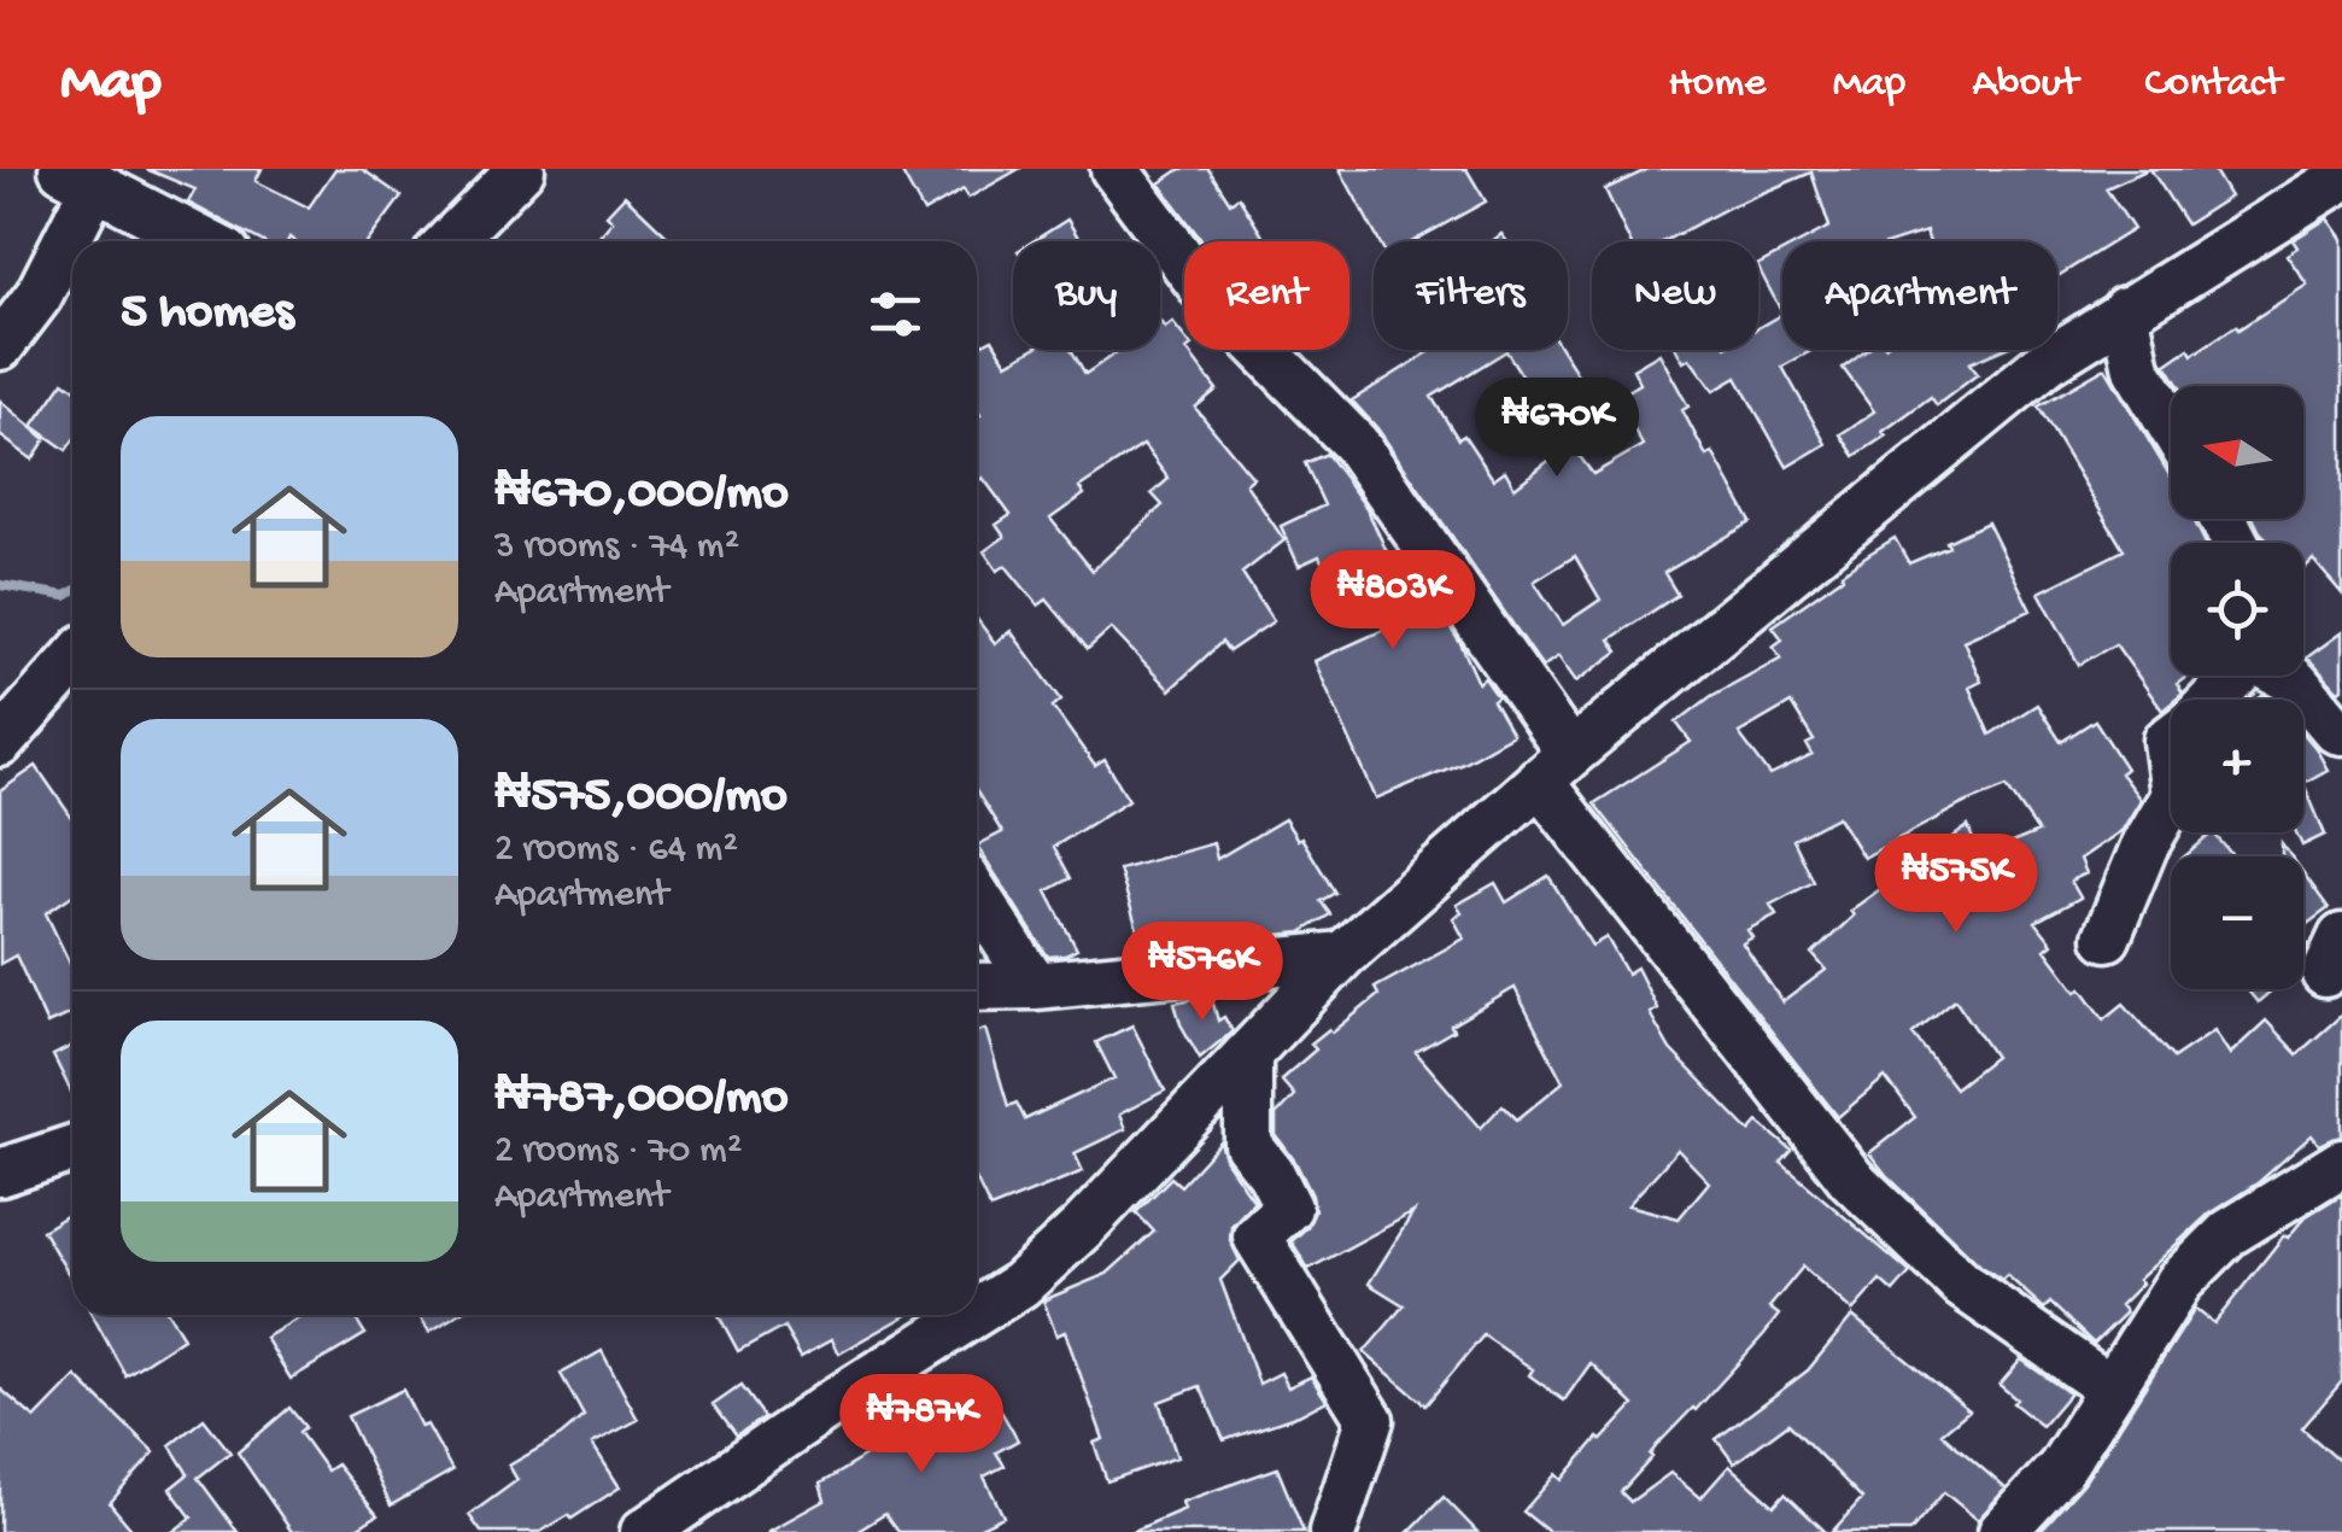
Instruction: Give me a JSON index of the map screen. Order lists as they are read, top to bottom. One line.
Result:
{"north":"left","page":{"header":"Map","nav":["Home","Map","About","Contact"],"chip":["Buy","Rent","Filters","New","Apartment"],"heading":"5 homes","price":["₦670K","₦803K","₦575K","₦576K","₦787K"],"map_buttons":["+","−"],"list":[{"name":"₦670,000/mo","note":"3 rooms · 74 m² · Apartment"},{"name":"₦575,000/mo","note":"2 rooms · 64 m² · Apartment"},{"name":"₦787,000/mo","note":"2 rooms · 70 m² · Apartment"}]}}
